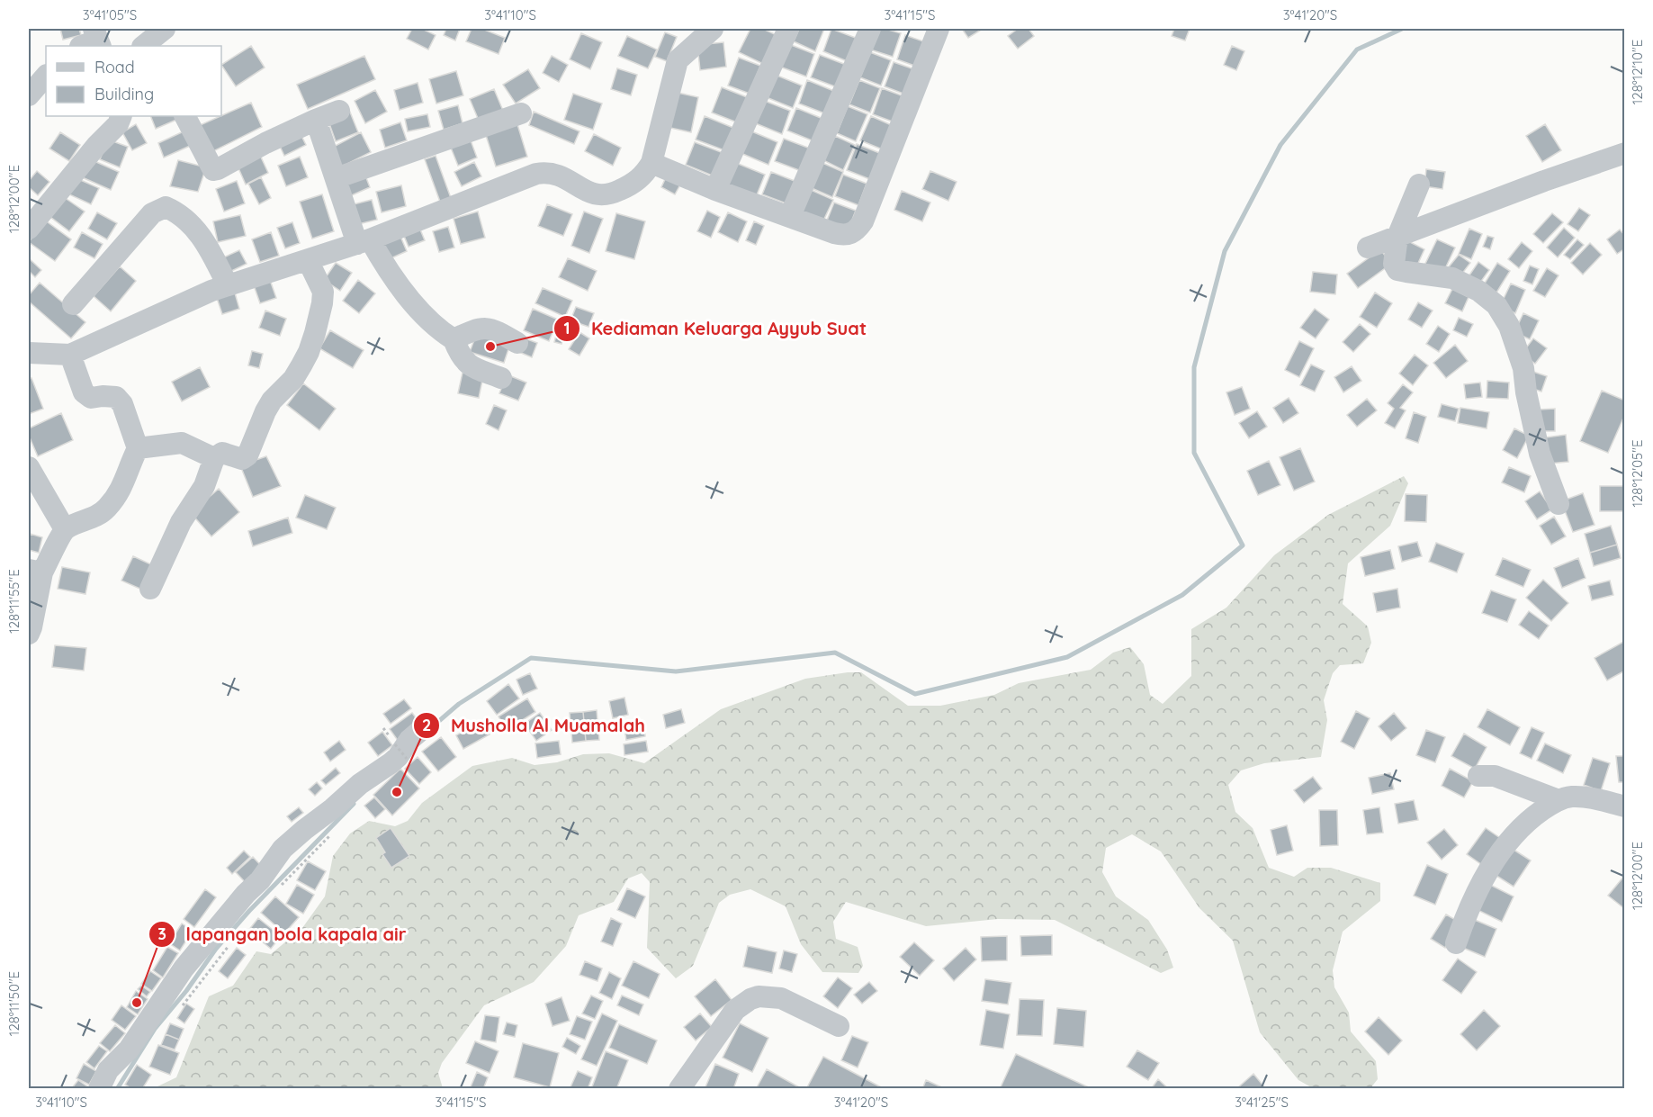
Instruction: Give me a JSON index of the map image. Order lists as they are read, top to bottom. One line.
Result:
{"places":["Kediaman Keluarga Ayyub Suat","Musholla Al Muamalah","lapangan bola kapala air"],"legend":["Road","Building"],"coordinates":["3°41'05\"S","3°41'10\"S","3°41'15\"S","3°41'20\"S","128°12'10\"E","128°12'00\"E","128°12'05\"E","128°11'55\"E","128°11'50\"E","3°41'25\"S"]}
